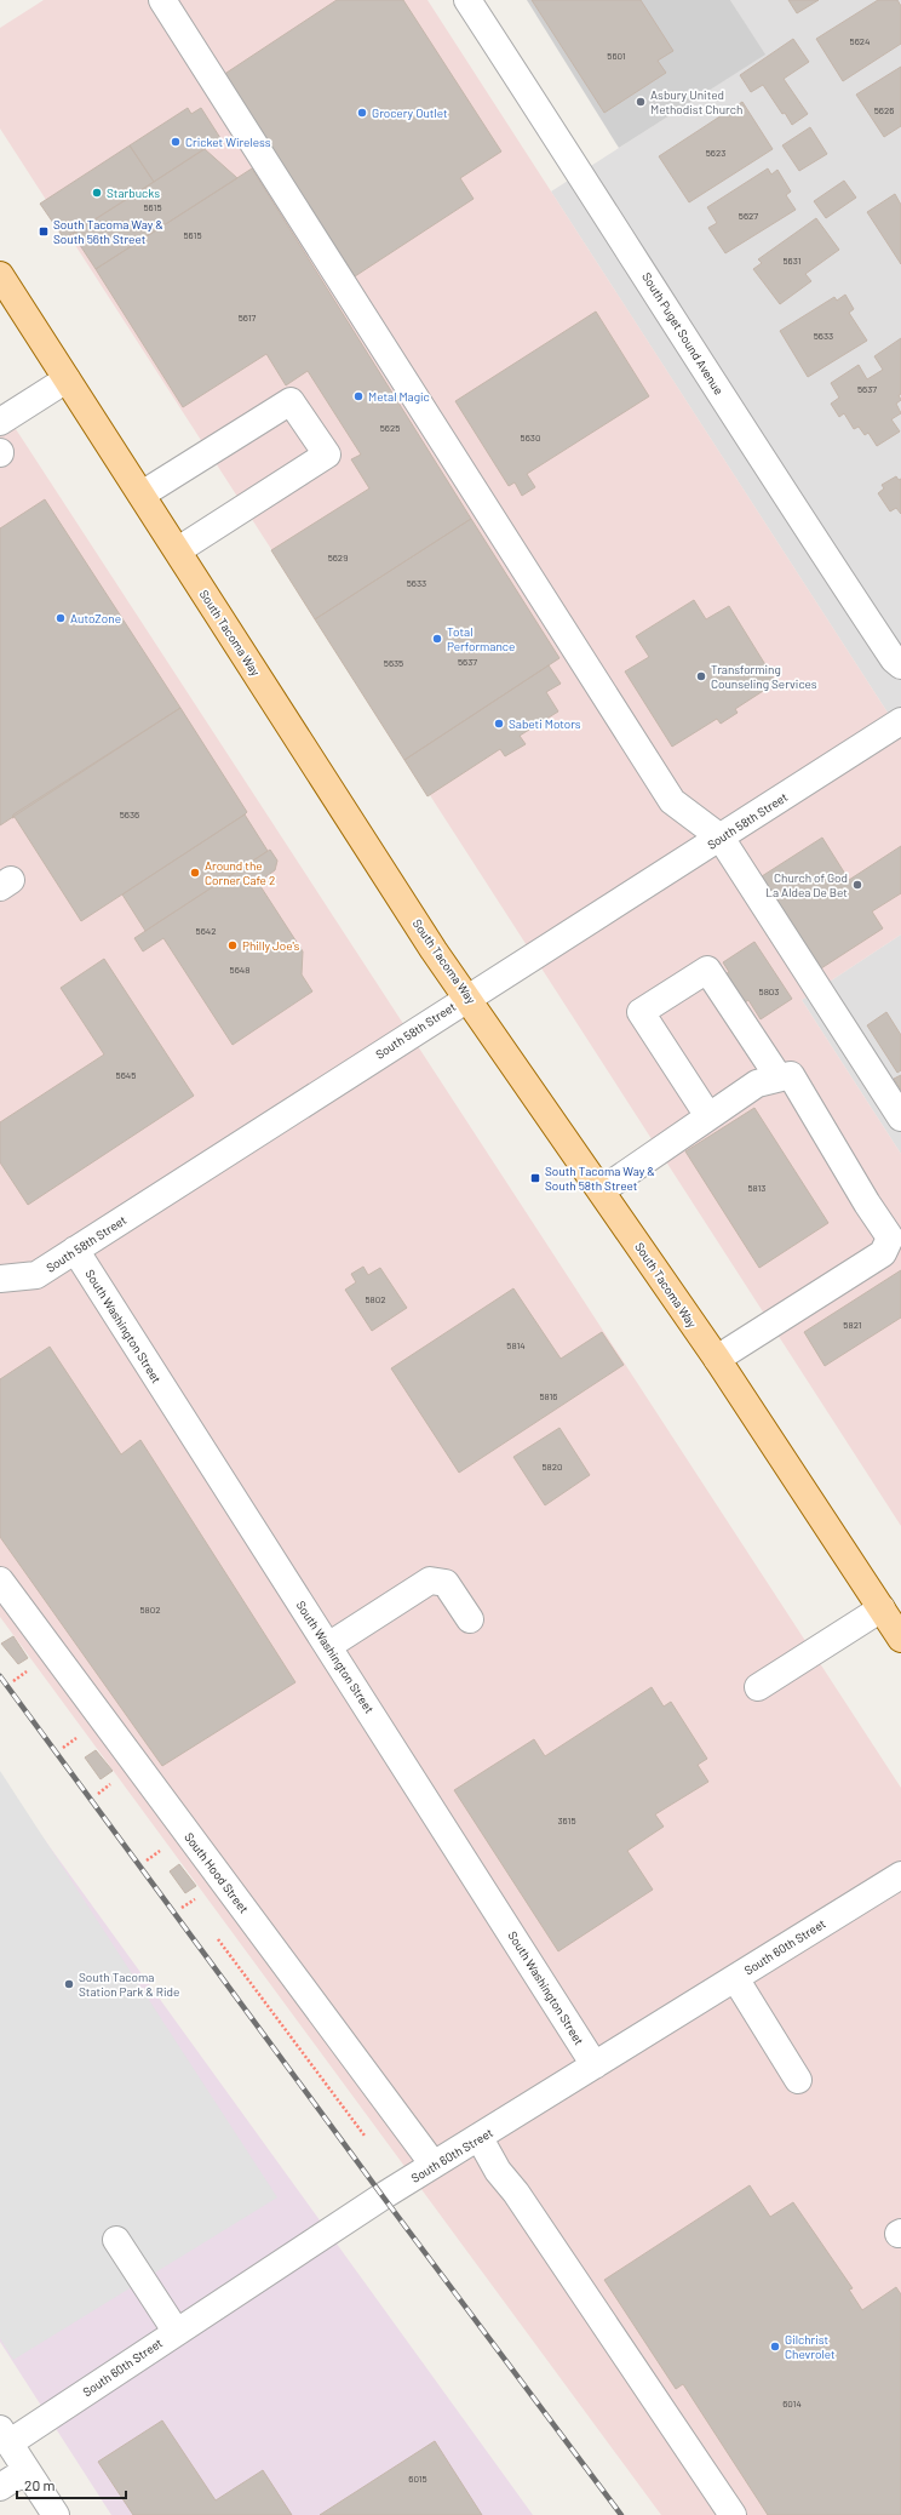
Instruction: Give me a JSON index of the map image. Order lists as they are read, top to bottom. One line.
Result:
{"streets":{"main road":["South Tacoma Way"],"street":["South Puget Sound Avenue","South 58th Street","South Washington Street","South Hood Street","South 60th Street"]},"crossings":[["South Tacoma Way","South 58th Street"],["South 58th Street","South Washington Street"],["South Washington Street","South 60th Street"],["South Hood Street","South 60th Street"]],"places":{"other":["Asbury United Methodist Church","Grocery Outlet","Cricket Wireless","Starbucks","Metal Magic","AutoZone","Total Performance","Transforming Counseling Services","Sabeti Motors","Around the Corner Cafe 2","Church of God La Aldea De Bet","Philly Joe's","South Tacoma Station Park & Ride","Gilchrist Chevrolet"],"transit":["South Tacoma Way & South 56th Street","South Tacoma Way & South 58th Street"]},"house_numbers":["5624","5601","5626","5623","5615","5627","5615","5631","5617","5633","5637","5625","5630","5629","5633","5637","5635","5636","5642","5648","5803","5645","5813","5802","5821","5814","5816","5820","5802","3615","6014","6015"],"scale_bar":"20 m"}
